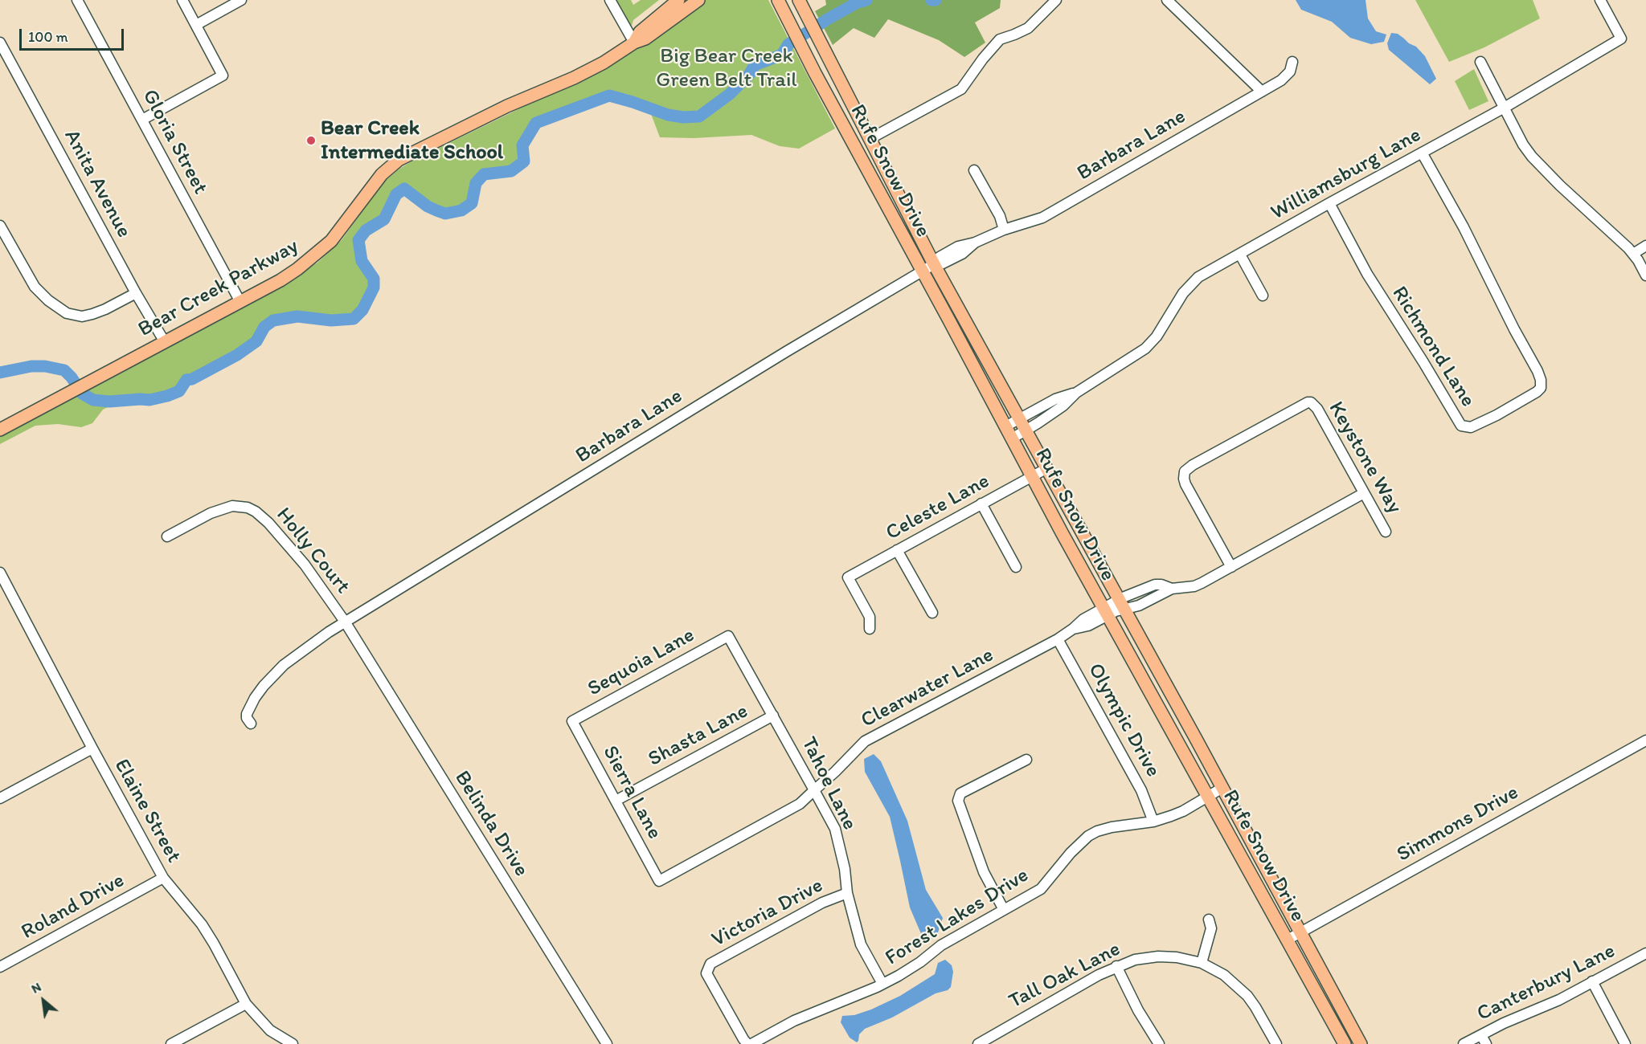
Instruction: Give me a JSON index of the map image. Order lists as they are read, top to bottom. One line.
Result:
{"streets":{"main road":["Rufe Snow Drive","Bear Creek Parkway"],"street":["Gloria Street","Barbara Lane","Williamsburg Lane","Anita Avenue","Richmond Lane","Keystone Way","Celeste Lane","Holly Court","Sequoia Lane","Clearwater Lane","Olympic Drive","Shasta Lane","Tahoe Lane","Sierra Lane","Elaine Street","Belinda Drive","Simmons Drive","Roland Drive","Victoria Drive","Forest Lakes Drive","Tall Oak Lane","Canterbury Lane"]},"crossings":[["Gloria Street","Bear Creek Parkway"],["Barbara Lane","Rufe Snow Drive"],["Barbara Lane","Holly Court"],["Barbara Lane","Belinda Drive"],["Rufe Snow Drive","Williamsburg Lane"],["Rufe Snow Drive","Celeste Lane"],["Rufe Snow Drive","Clearwater Lane"],["Rufe Snow Drive","Simmons Drive"],["Rufe Snow Drive","Forest Lakes Drive"],["Williamsburg Lane","Richmond Lane"],["Anita Avenue","Bear Creek Parkway"],["Keystone Way","Clearwater Lane"],["Holly Court","Belinda Drive"],["Sequoia Lane","Tahoe Lane"],["Sequoia Lane","Sierra Lane"],["Clearwater Lane","Olympic Drive"],["Clearwater Lane","Tahoe Lane"],["Clearwater Lane","Sierra Lane"],["Olympic Drive","Forest Lakes Drive"],["Shasta Lane","Tahoe Lane"],["Shasta Lane","Sierra Lane"],["Tahoe Lane","Victoria Drive"],["Tahoe Lane","Forest Lakes Drive"],["Elaine Street","Roland Drive"]],"parks":["Big Bear Creek Green Belt Trail"],"places":["Bear Creek Intermediate School"],"scale_bar":"100 m","north":"top left"}
